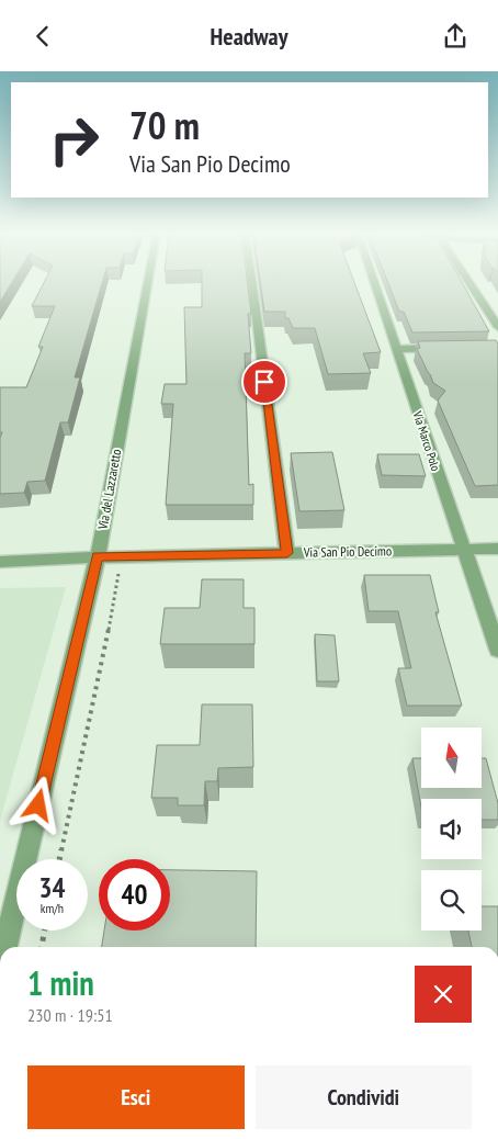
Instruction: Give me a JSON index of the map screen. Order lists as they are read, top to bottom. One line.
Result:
{"streets":{"street":["Via Marco Polo","Via del Lazzaretto","Via San Pio Decimo"]},"crossings":[["Via Marco Polo","Via San Pio Decimo"],["Via del Lazzaretto","Via San Pio Decimo"]],"north":"top","page":{"header":"Headway","turn":["70 m","Via San Pio Decimo"],"speed":"34 km/h","limit":"40","heading":["1 min","230 m · 19:51"],"buttons":["Esci","Condividi"]}}
